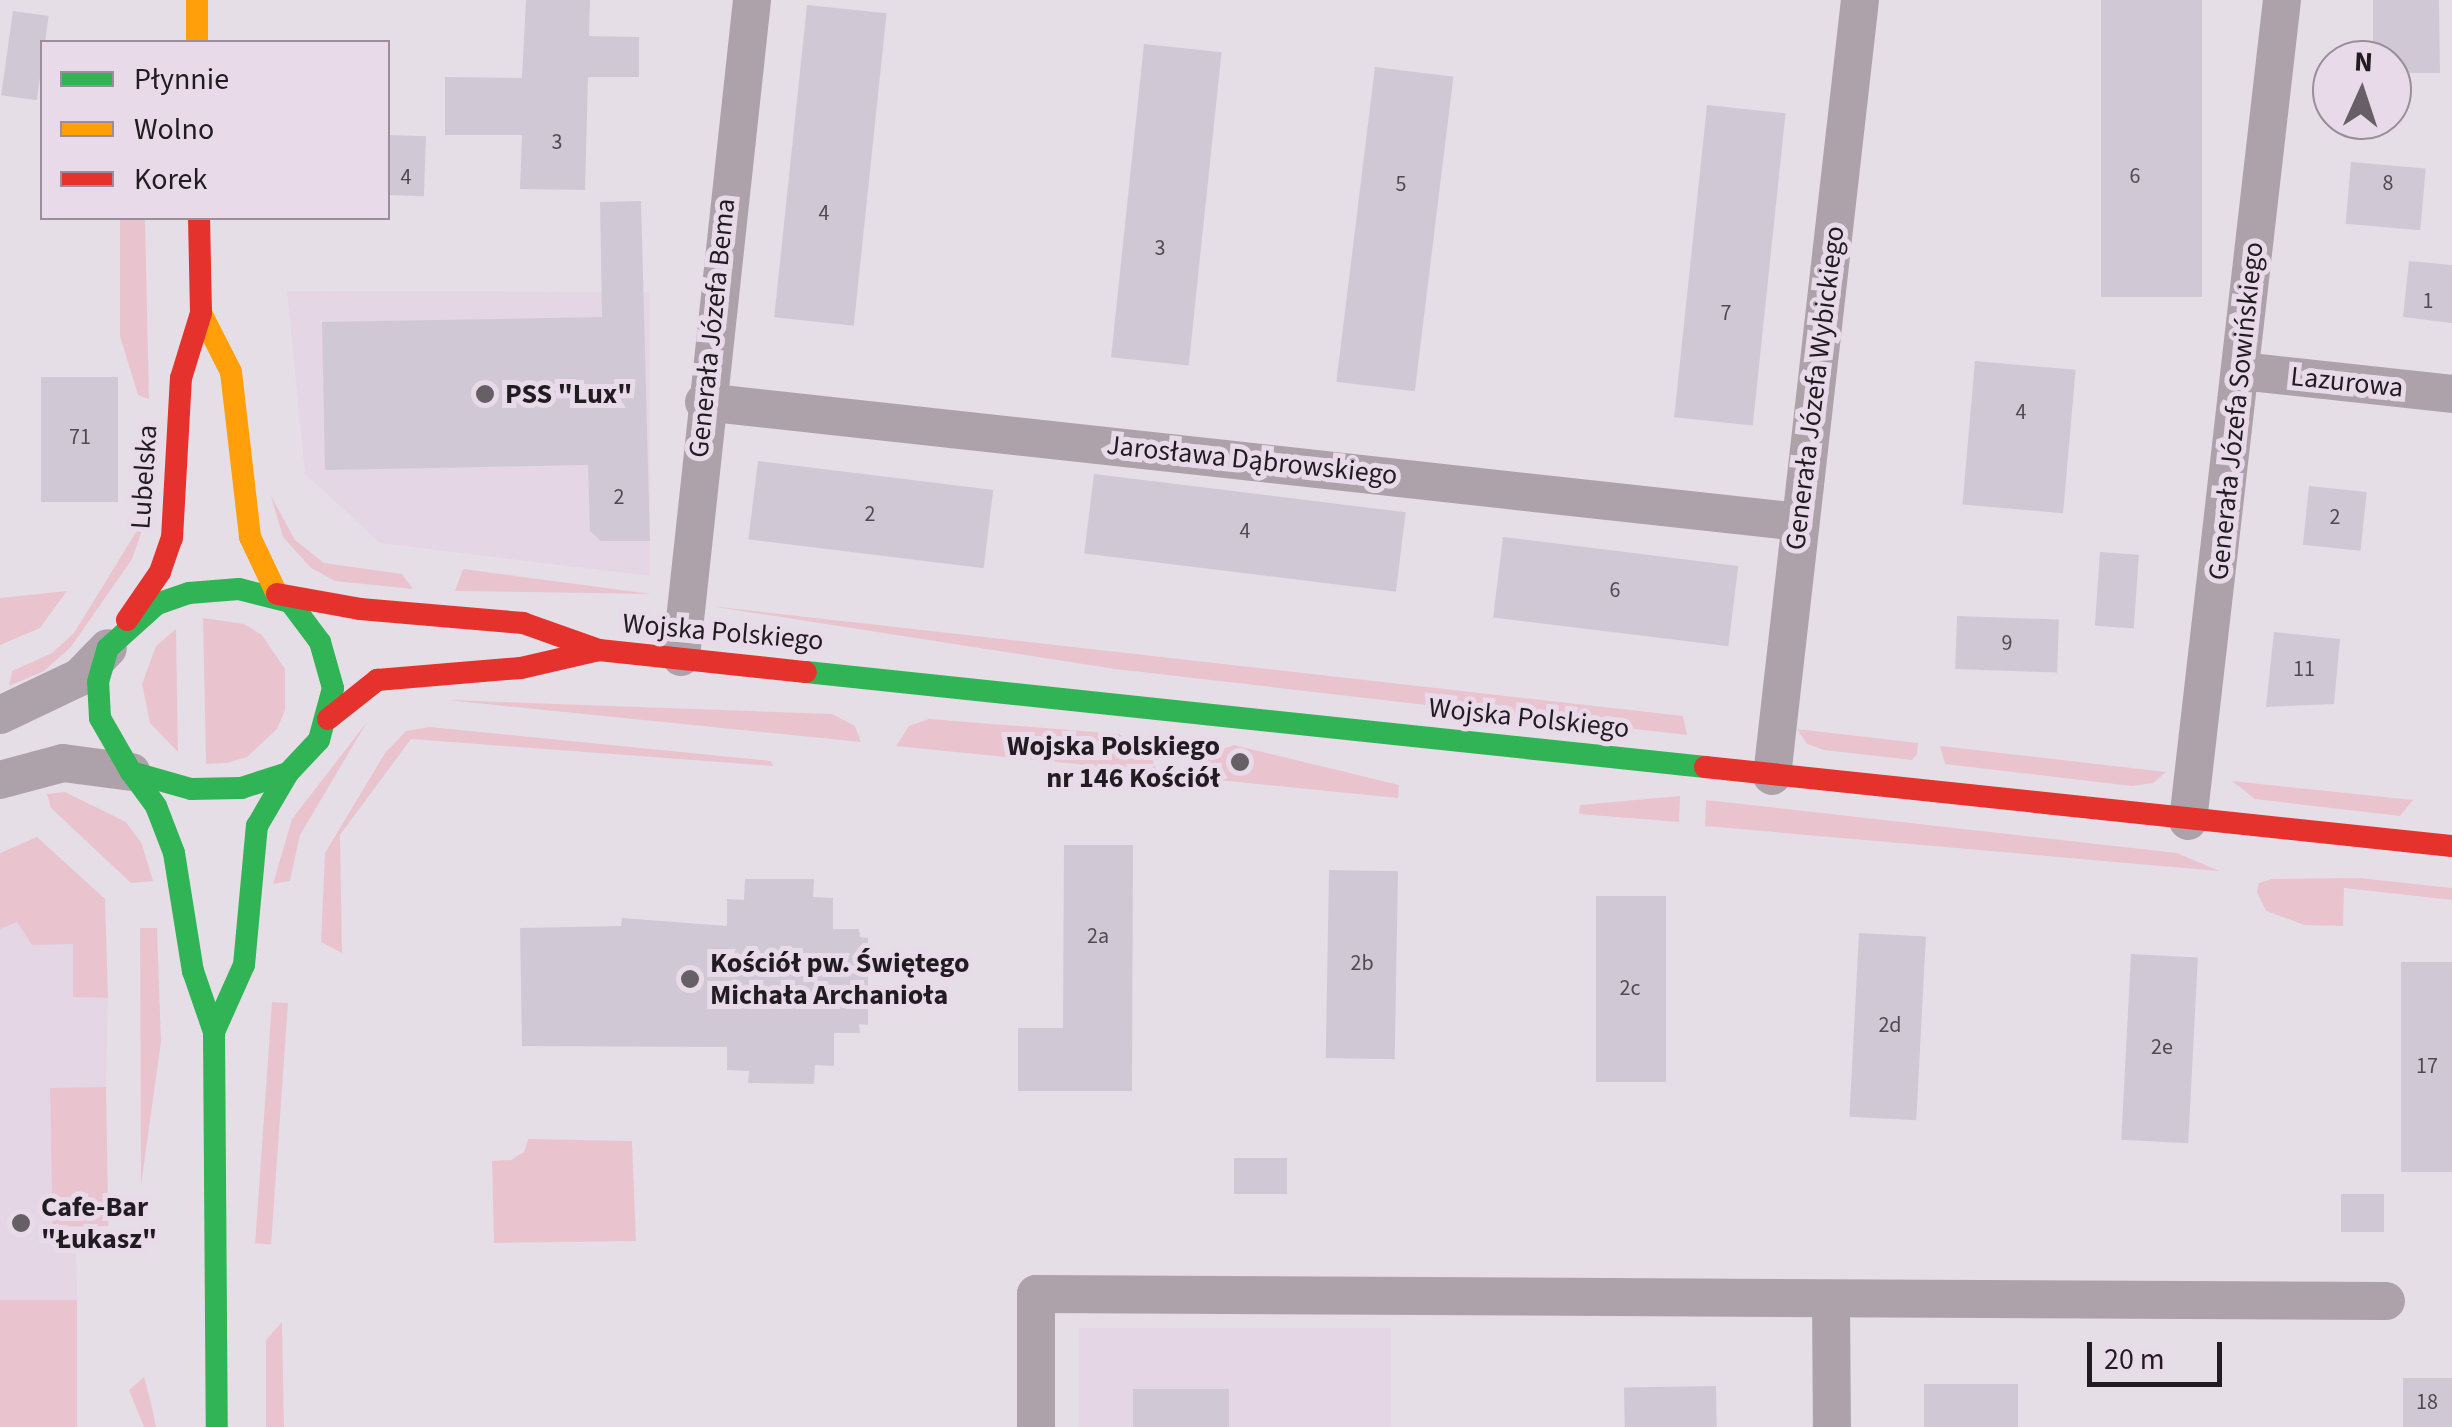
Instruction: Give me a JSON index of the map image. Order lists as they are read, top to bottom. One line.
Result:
{"streets":{"street":["Generała Józefa Bema","Lazurowa","Generała Józefa Wybickiego","Generała Józefa Sowińskiego","Jarosława Dąbrowskiego","Lubelska","Wojska Polskiego"]},"crossings":[["Generała Józefa Bema","Jarosława Dąbrowskiego"],["Generała Józefa Bema","Wojska Polskiego"],["Lazurowa","Generała Józefa Sowińskiego"],["Generała Józefa Wybickiego","Jarosława Dąbrowskiego"],["Generała Józefa Wybickiego","Wojska Polskiego"],["Generała Józefa Sowińskiego","Wojska Polskiego"],["Lubelska","Wojska Polskiego"]],"places":["PSS \"Lux\"","Wojska Polskiego nr 146 Kościół","Kościół pw. Świętego Michała Archanioła","Cafe-Bar \"Łukasz\""],"house_numbers":["3","6","4","8","5","4","3","1","7","4","71","2","2","2","4","6","9","11","2a","2b","2c","2d","2e","17","18"],"legend":["Płynnie","Wolno","Korek"],"scale_bar":"20 m","north":"top"}
